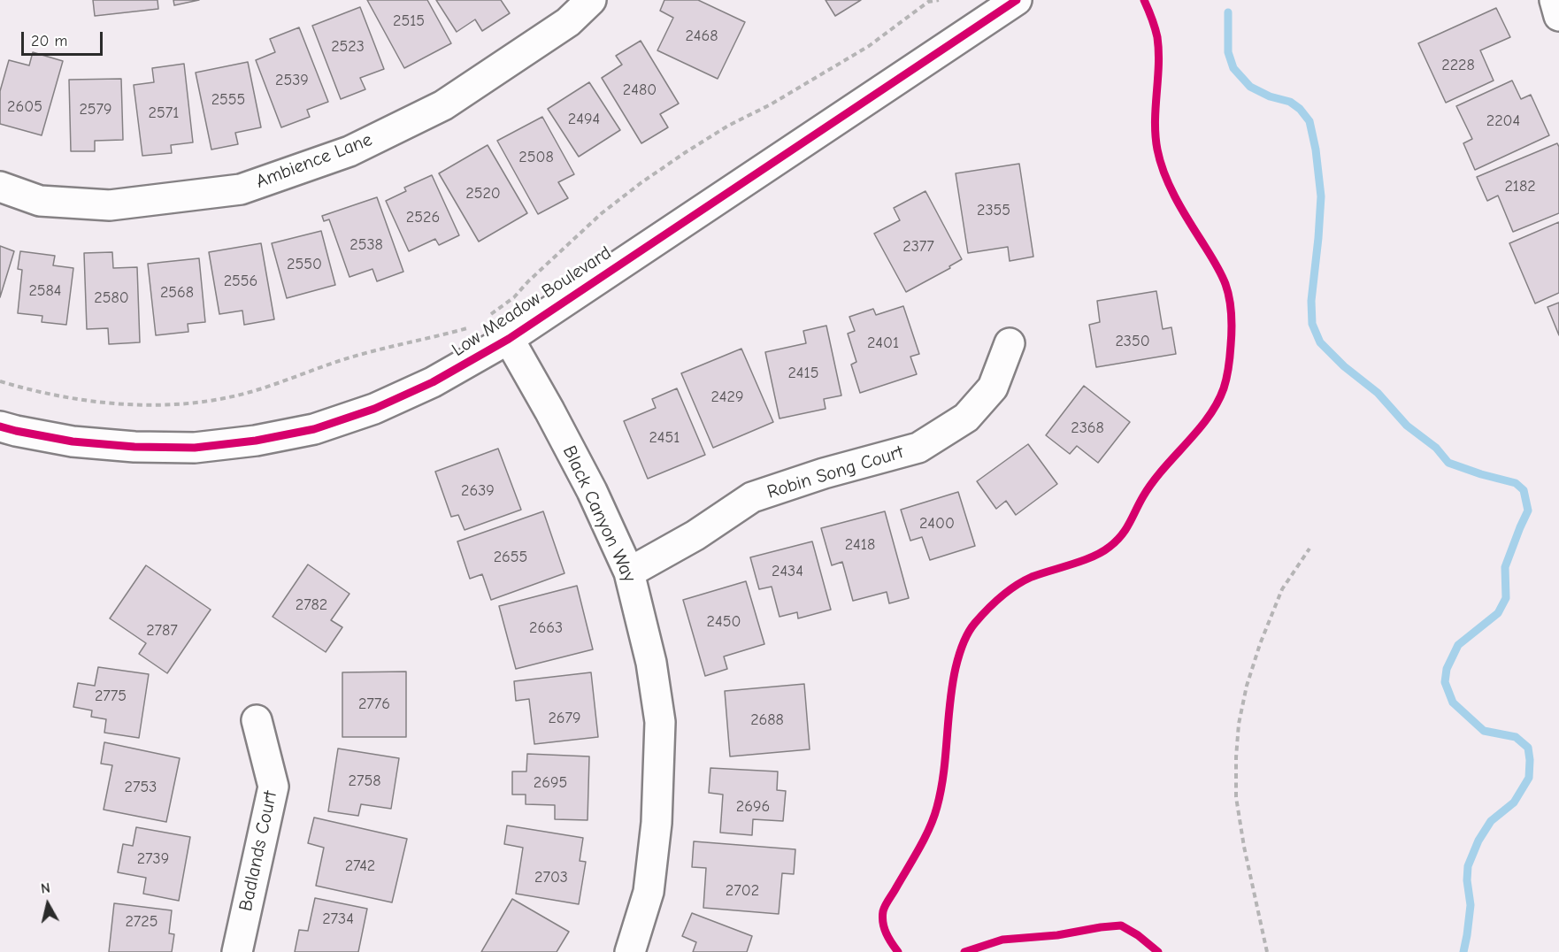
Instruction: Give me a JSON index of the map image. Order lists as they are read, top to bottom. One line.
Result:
{"streets":{"street":["Ambience Lane","Low Meadow Boulevard","Robin Song Court","Black Canyon Way","Badlands Court"]},"crossings":[["Low Meadow Boulevard","Black Canyon Way"],["Robin Song Court","Black Canyon Way"]],"house_numbers":["2515","2468","2523","2228","2539","2480","2555","2605","2579","2571","2494","2204","2508","2182","2520","2355","2526","2538","2377","2550","2556","2584","2568","2580","2350","2401","2415","2429","2368","2451","2639","2400","2418","2655","2434","2782","2450","2663","2787","2775","2776","2679","2688","2758","2695","2753","2696","2739","2742","2703","2702","2734","2725"],"scale_bar":"20 m","north":"top"}
